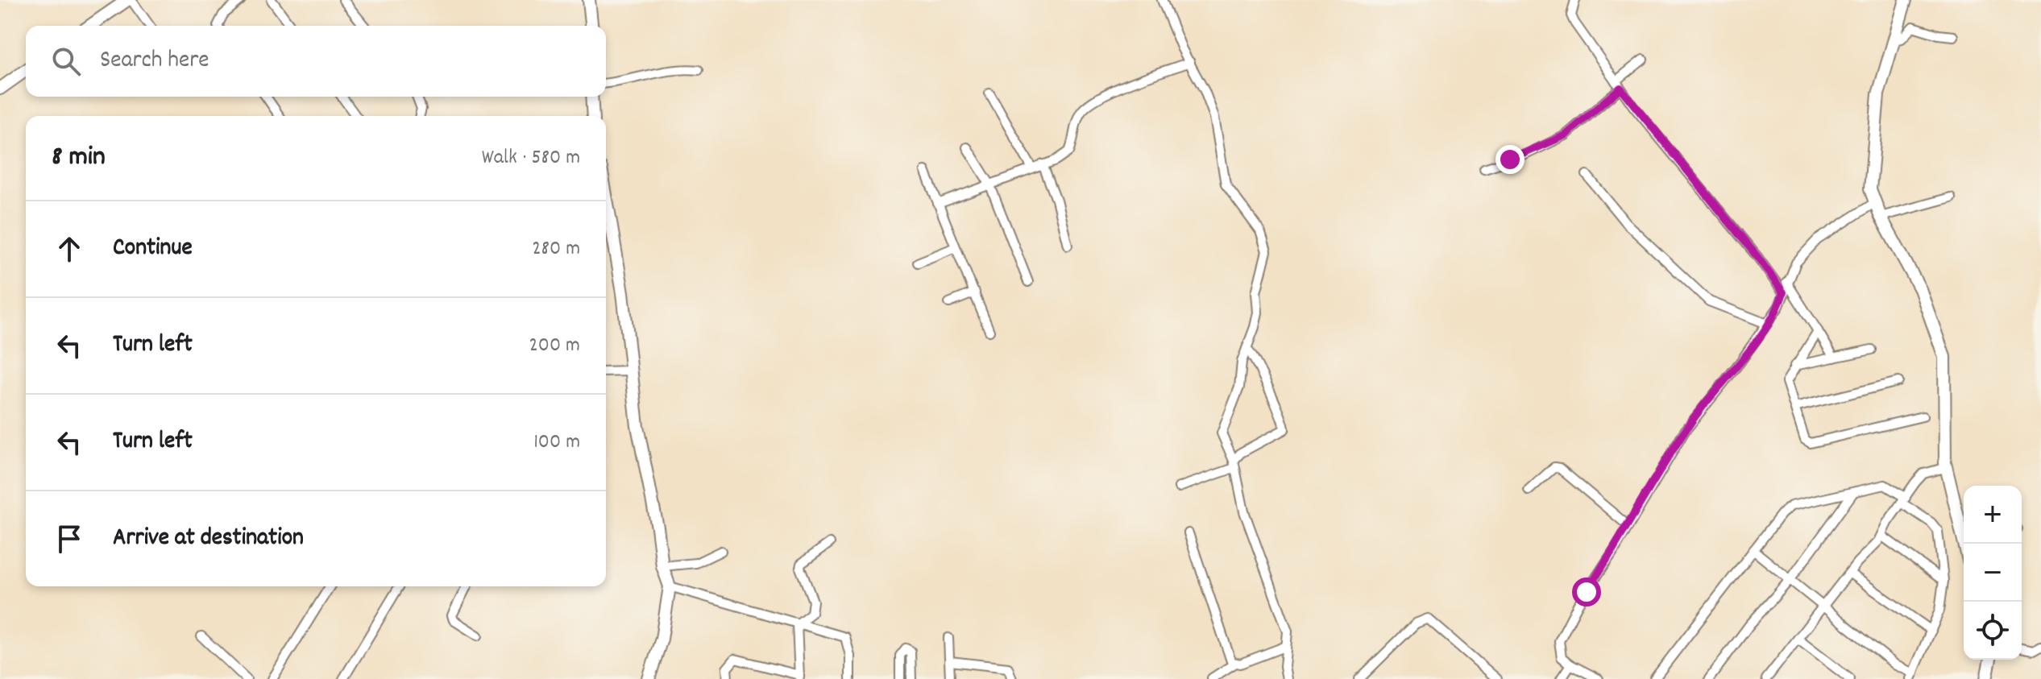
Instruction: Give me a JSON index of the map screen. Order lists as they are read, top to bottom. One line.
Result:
{"page":{"search":"Search here","heading":["8 min","Walk · 580 m"],"list":[["Continue","280 m"],["Turn left","200 m"],["Turn left","100 m"],"Arrive at destination"],"map_buttons":["+","−"]}}
